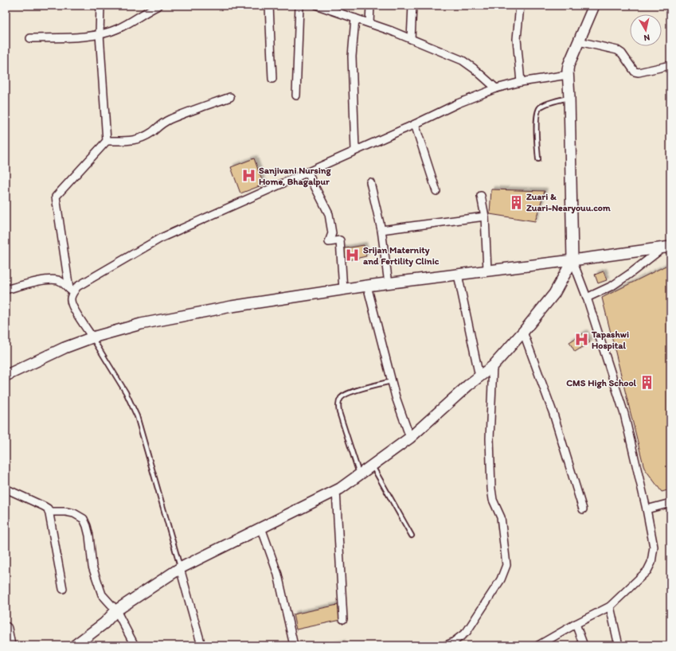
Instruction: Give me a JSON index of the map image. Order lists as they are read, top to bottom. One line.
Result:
{"places":{"hospital":["Sanjivani Nursing Home, Bhagalpur","Srijan Maternity and Fertility Clinic","Tapashwi Hospital"],"building":["Zuari & Zuari-Nearyouu.com","CMS High School"]},"north":"bottom"}
